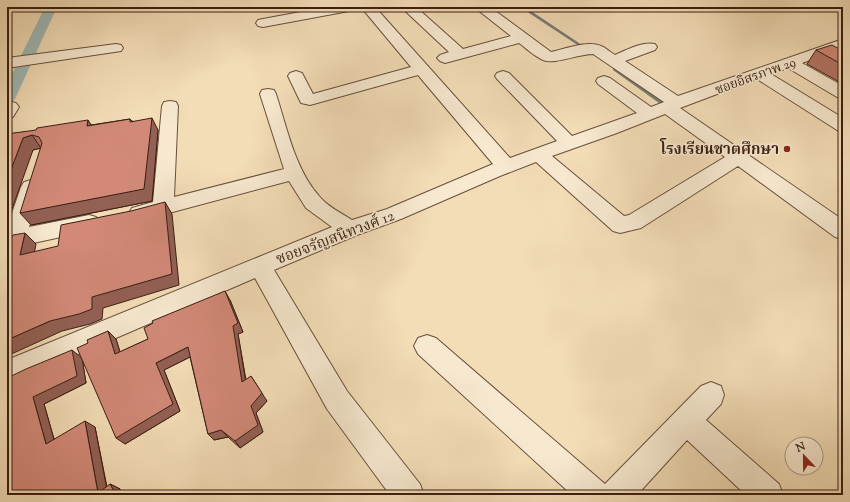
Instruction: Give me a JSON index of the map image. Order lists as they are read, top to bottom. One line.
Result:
{"streets":{"street":["ซอยอิสรภาพ 29","ซอยจรัญสนิทวงศ์ 12"]},"crossings":[["ซอยอิสรภาพ 29","ซอยจรัญสนิทวงศ์ 12"]],"places":["โรงเรียนชาตศึกษา"],"north":"top"}
